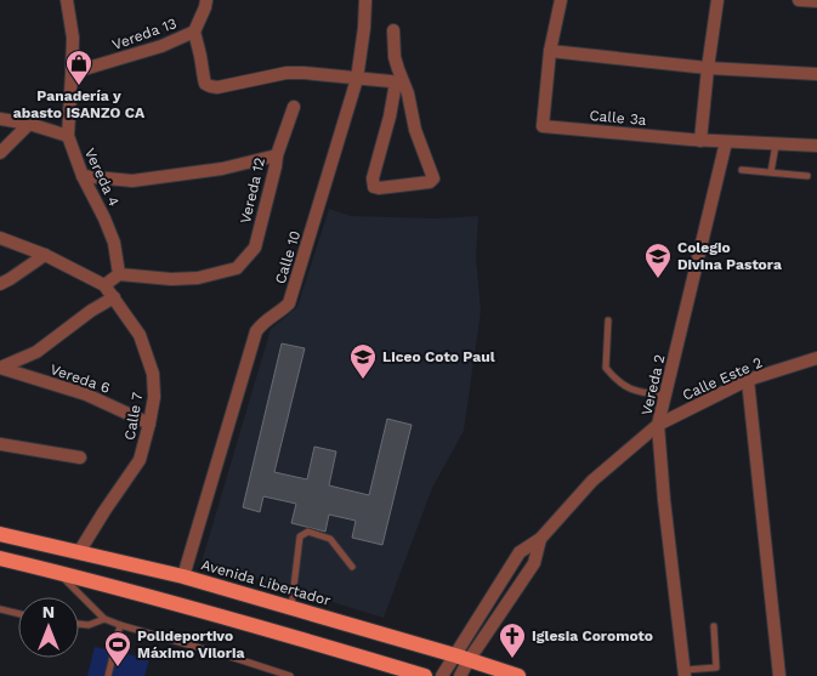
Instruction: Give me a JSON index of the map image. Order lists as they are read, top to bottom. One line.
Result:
{"streets":{"main road":["Avenida Libertador"],"street":["Vereda 13","Calle 3a","Vereda 4","Vereda 12","Calle 10","Vereda 6","Calle Este 2","Vereda 2","Calle 7"]},"crossings":[["Vereda 13","Vereda 4"],["Calle 3a","Vereda 2"],["Vereda 4","Vereda 12"],["Calle 10","Avenida Libertador"],["Vereda 6","Calle 7"],["Calle Este 2","Vereda 2"],["Calle Este 2","Avenida Libertador"],["Calle 7","Avenida Libertador"]],"places":{"shop":["Panadería y abasto ISANZO CA"],"school or university":["Colegio Divina Pastora","Liceo Coto Paul"],"church":["Iglesia Coromoto"],"sports":["Polideportivo Máximo Viloria"]},"north":"top"}
